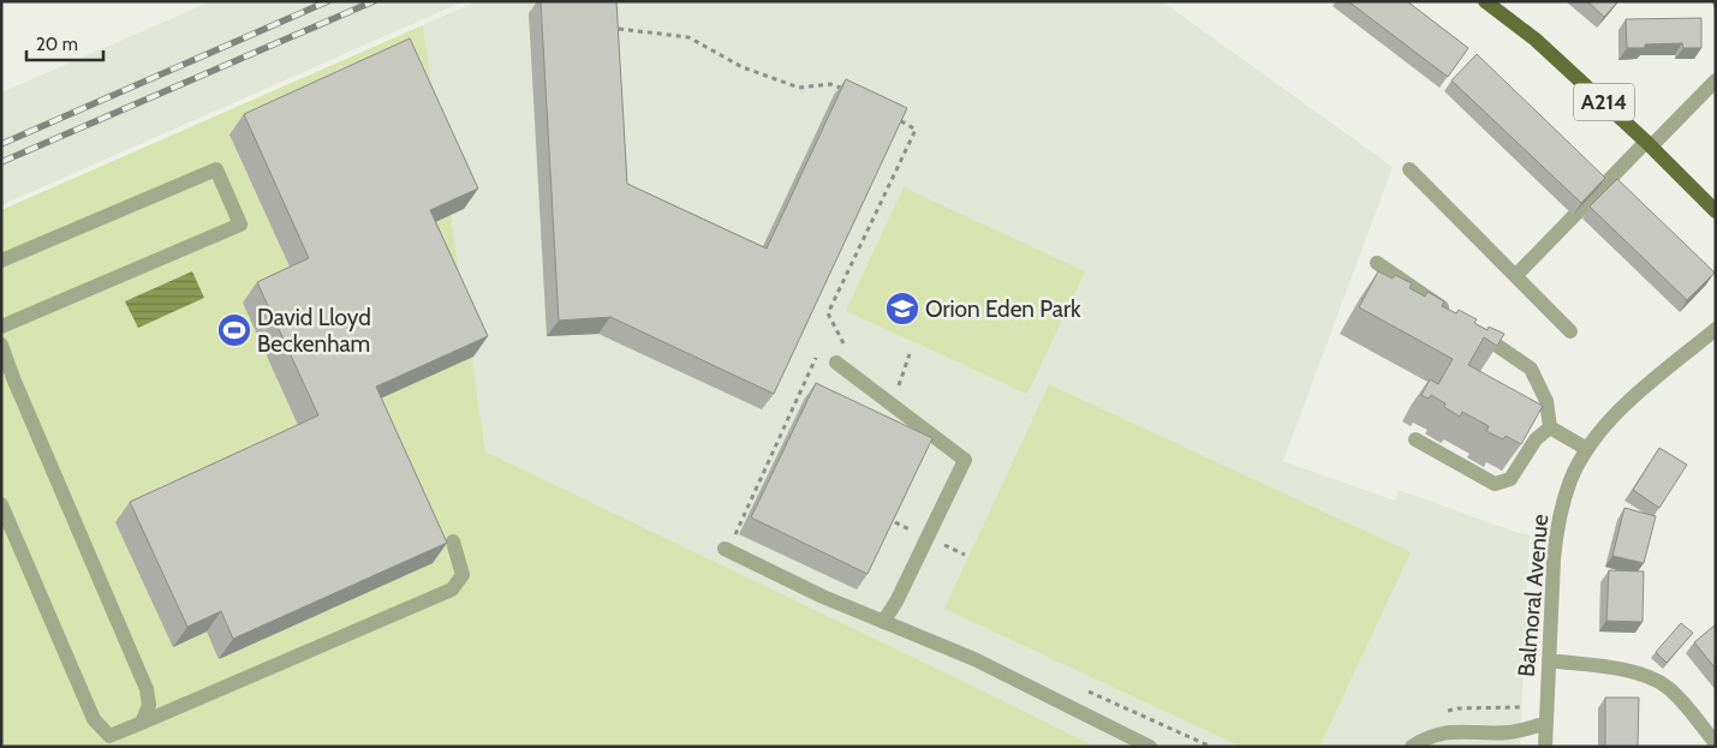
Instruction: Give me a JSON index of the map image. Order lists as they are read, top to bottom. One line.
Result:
{"streets":{"main road":["A214"],"street":["Balmoral Avenue"]},"places":{"school or university":["Orion Eden Park"],"sports":["David Lloyd Beckenham"]},"scale_bar":"20 m"}
